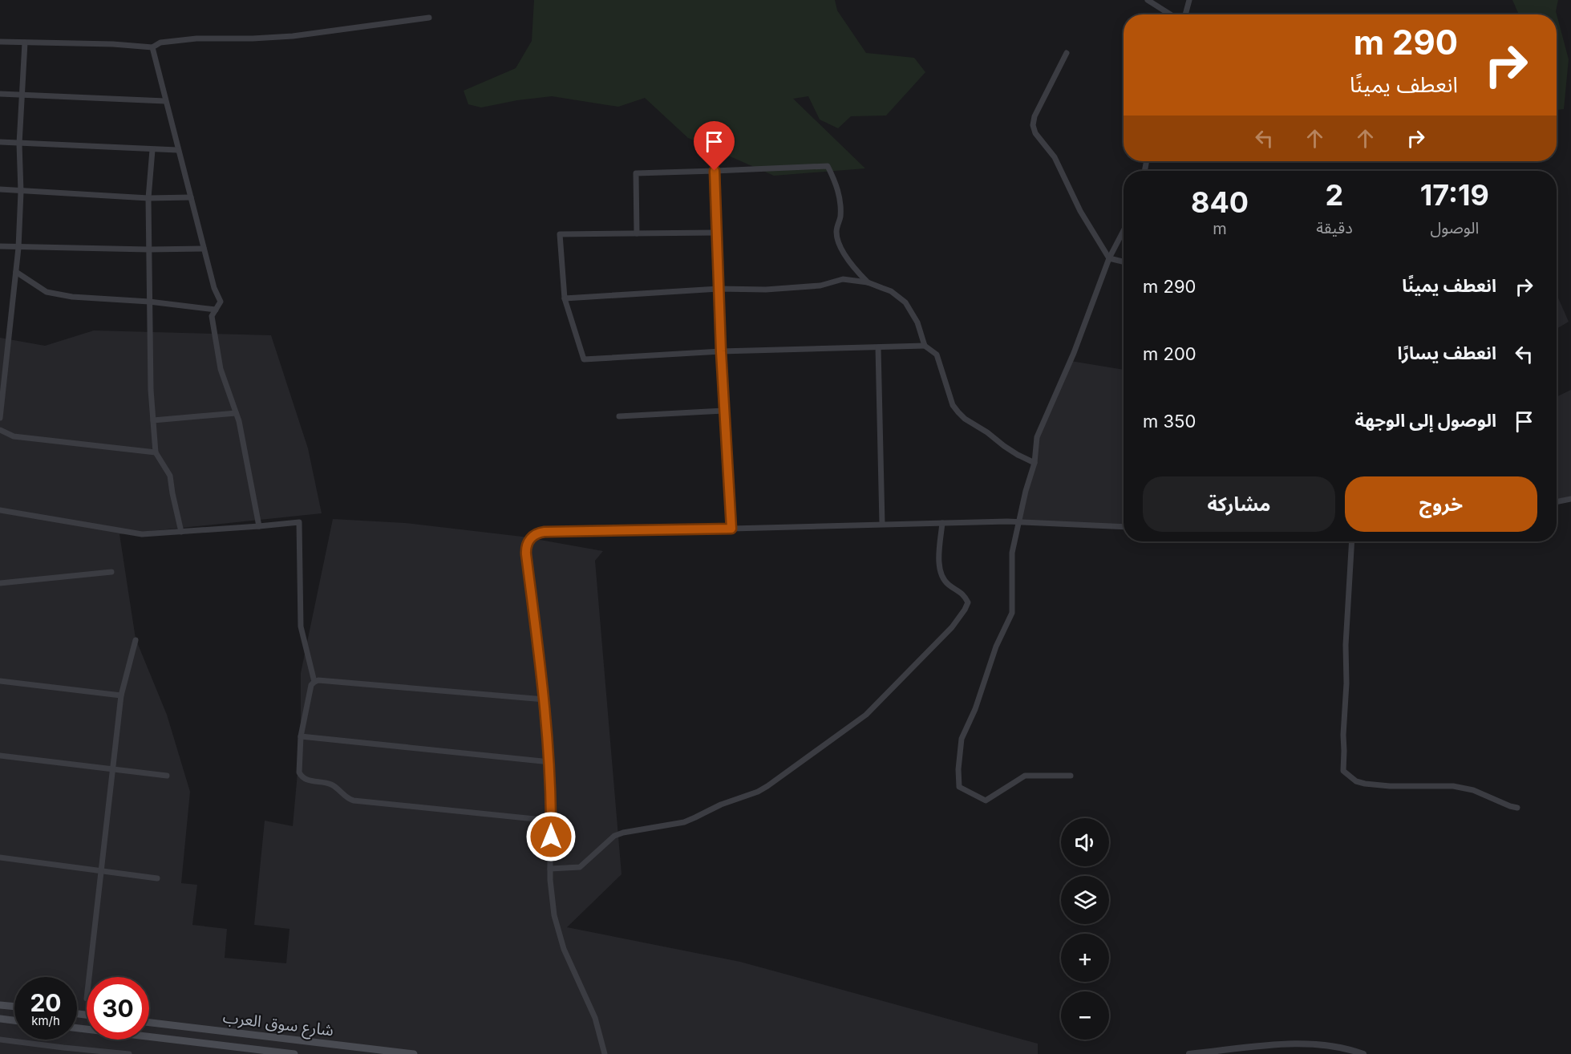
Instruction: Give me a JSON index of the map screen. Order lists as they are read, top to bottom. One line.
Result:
{"streets":{"main road":["شارع سوق العرب"]},"page":{"turn":["290 m","انعطف يمينًا"],"eta":["17:19","الوصول","2","دقيقة","840","m"],"list":[{"name":"انعطف يمينًا","value":"290 m"},{"name":"انعطف يسارًا","value":"200 m"},{"name":"الوصول إلى الوجهة","value":"350 m"}],"buttons":["خروج","مشاركة"],"map_buttons":["+","−"],"speed":"20 km/h","limit":"30"}}
